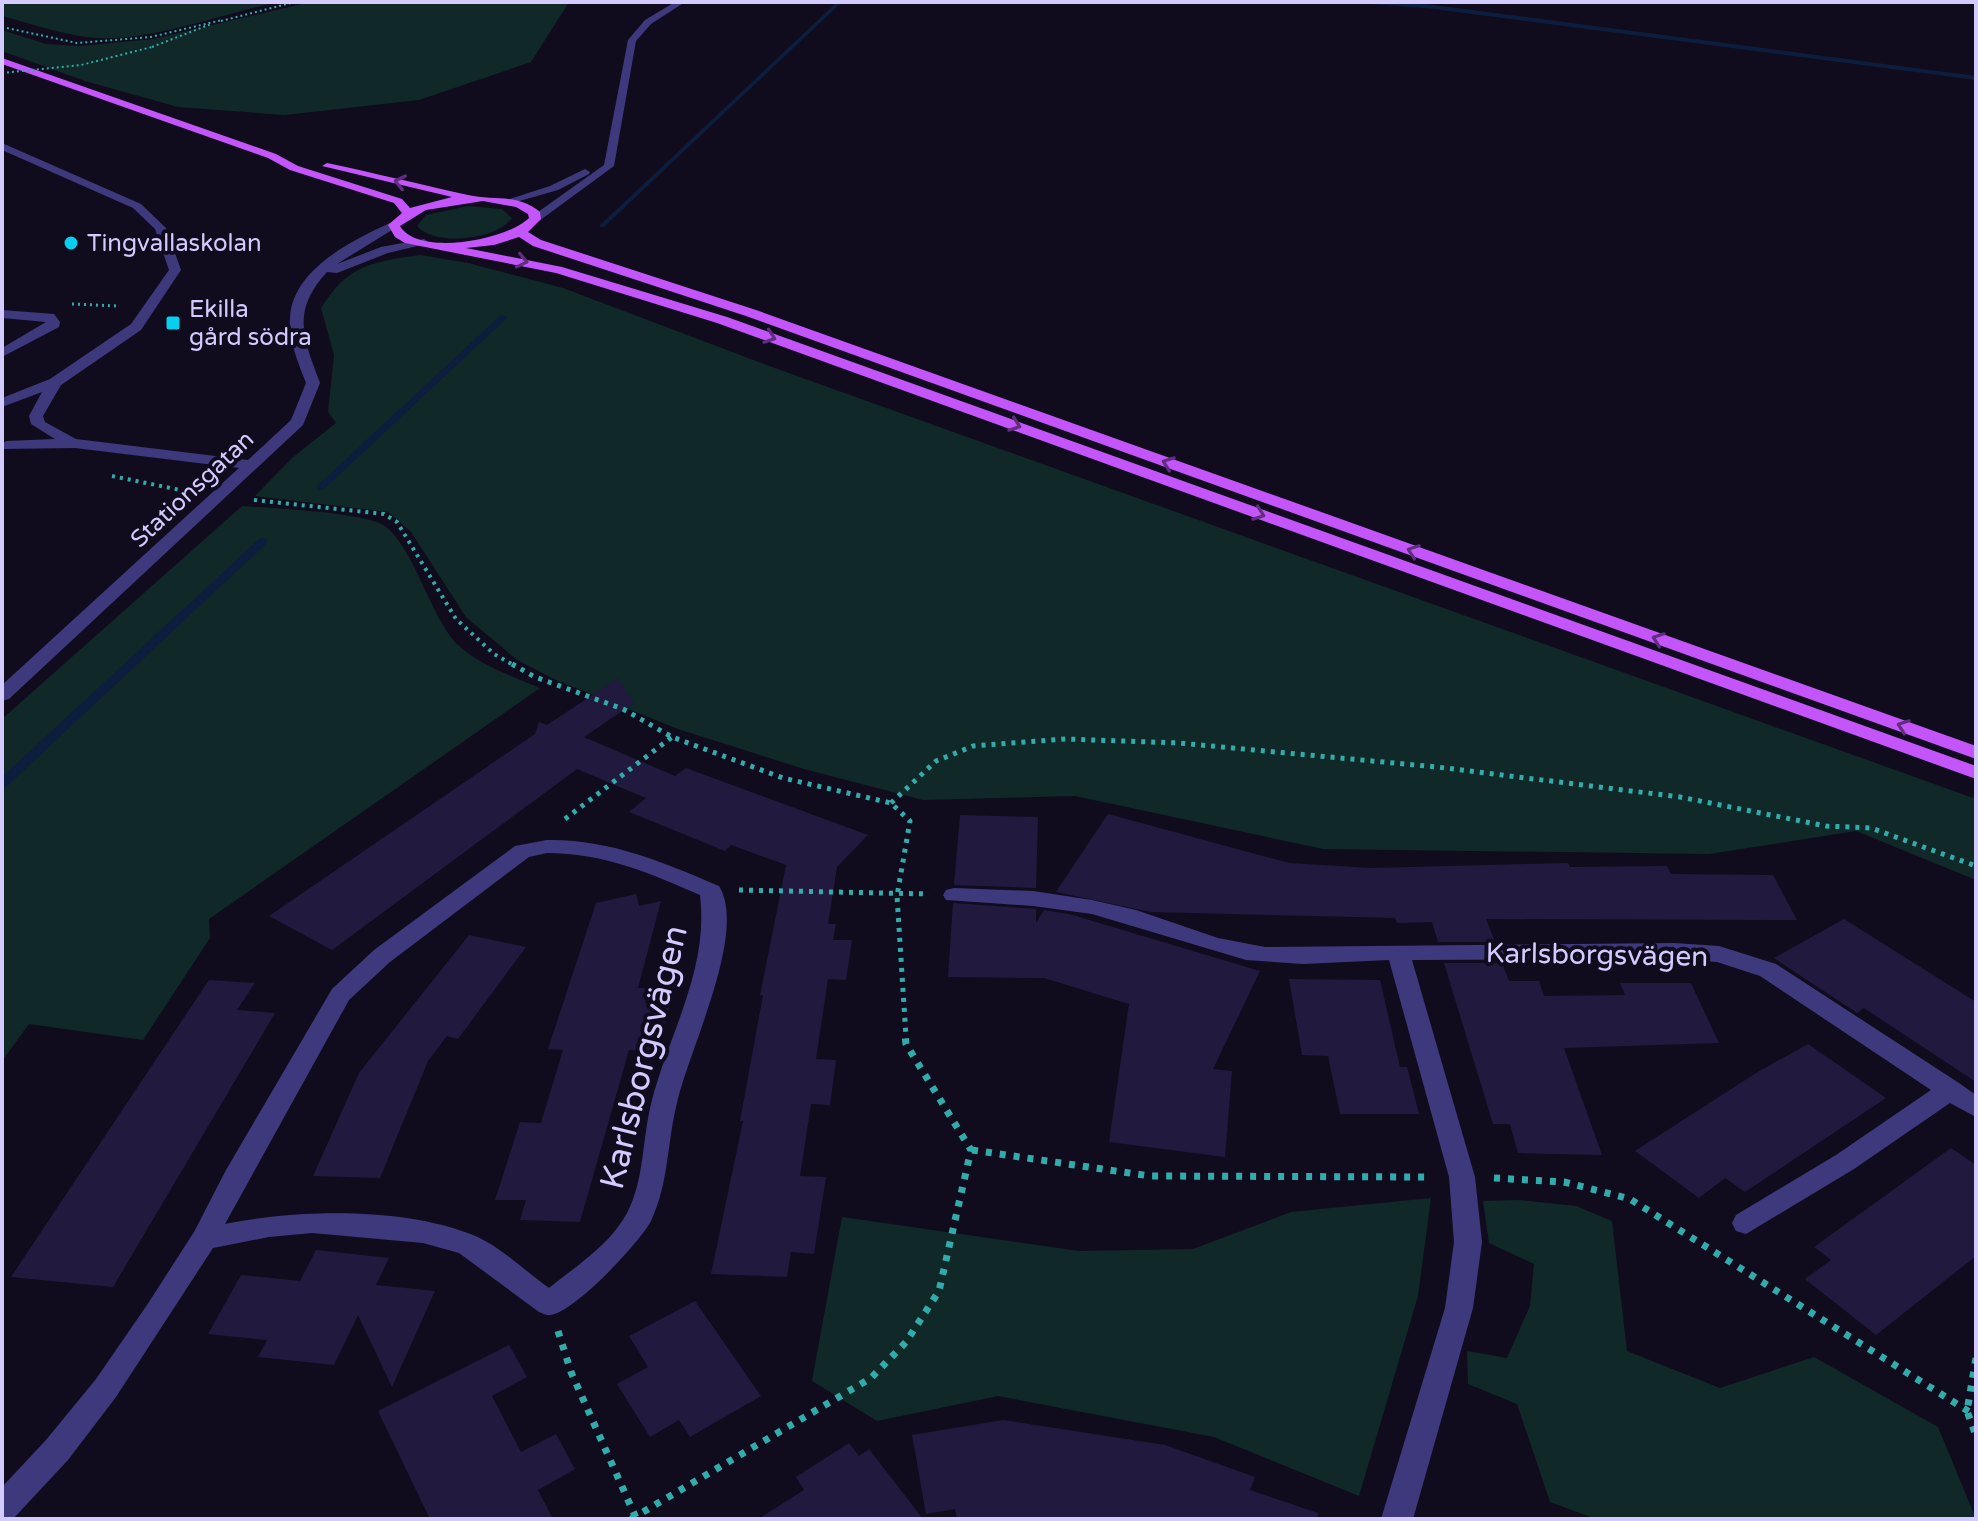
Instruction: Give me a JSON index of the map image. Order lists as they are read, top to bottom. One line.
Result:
{"streets":{"street":["Stationsgatan","Karlsborgsvägen"]},"places":{"other":["Tingvallaskolan"],"transit":["Ekilla gård södra"]}}
